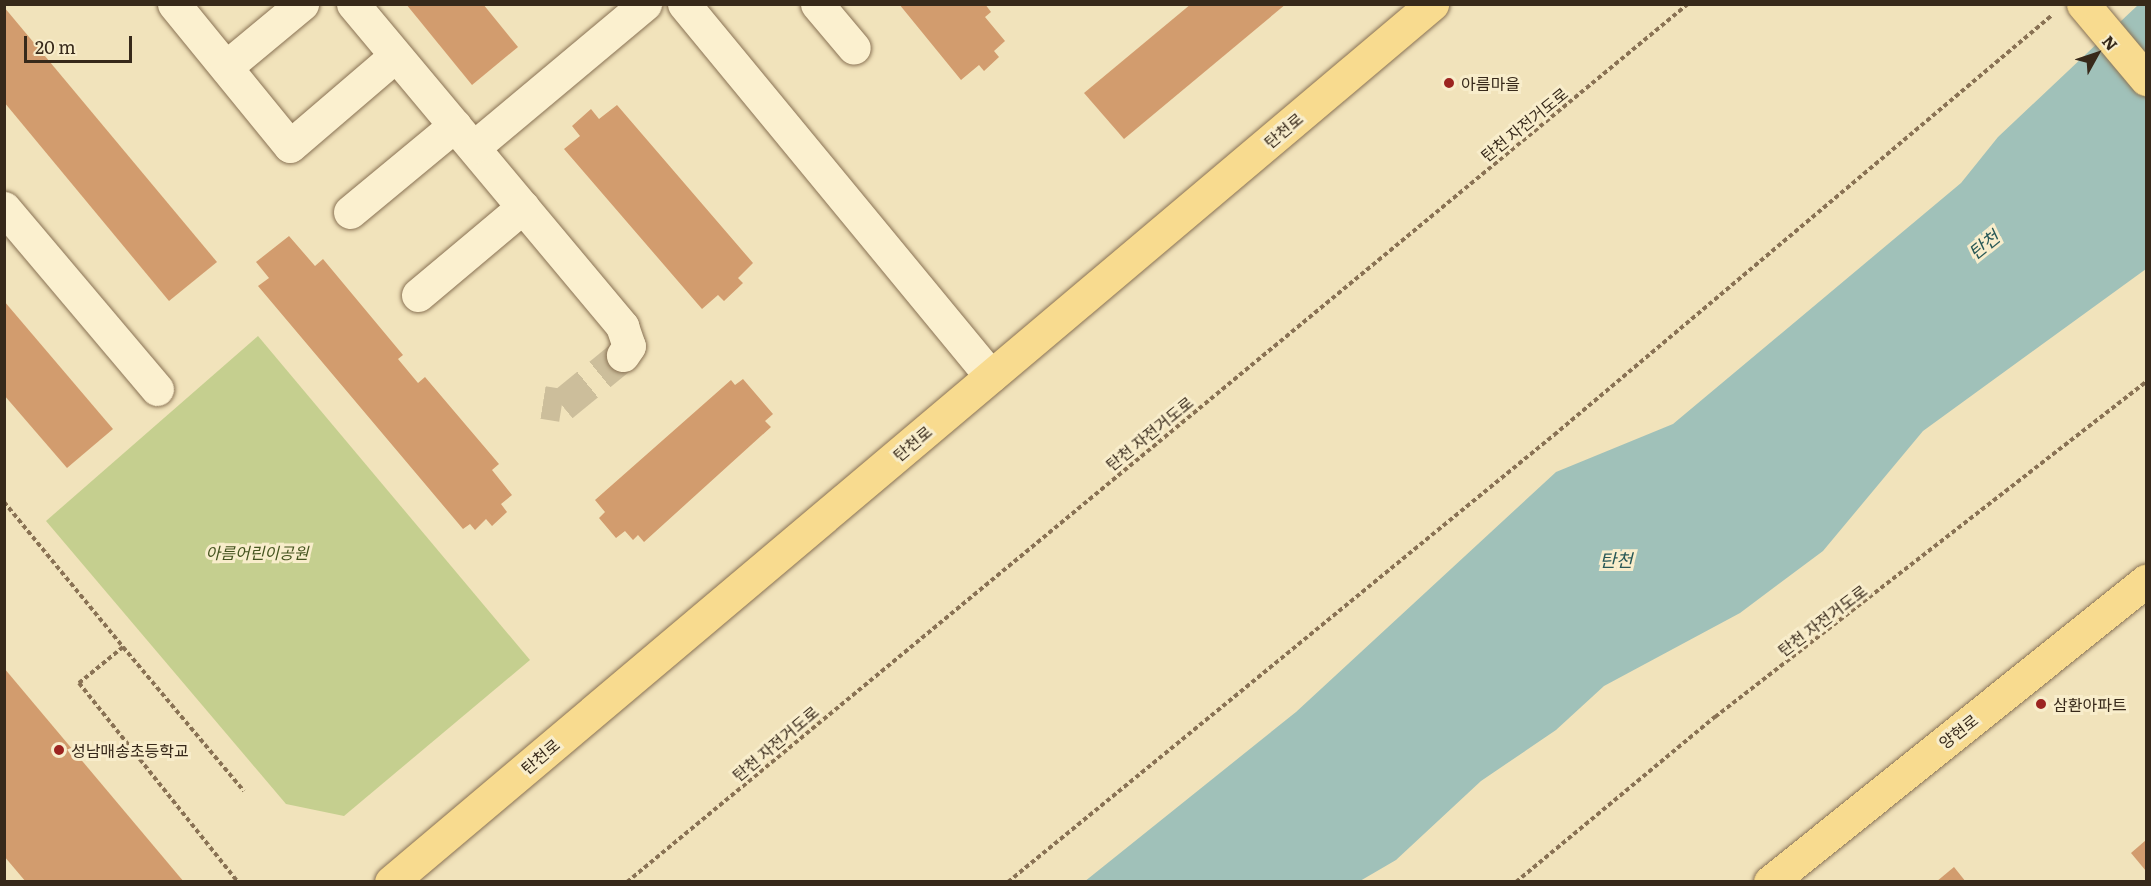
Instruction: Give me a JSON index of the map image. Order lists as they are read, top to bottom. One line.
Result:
{"streets":{"main road":["탄천로","양현로"],"path":["탄천 자전거도로"]},"water":["탄천"],"parks":["아름어린이공원"],"places":["아름마을","삼환아파트","성남매송초등학교"],"scale_bar":"20 m","north":"top right"}
